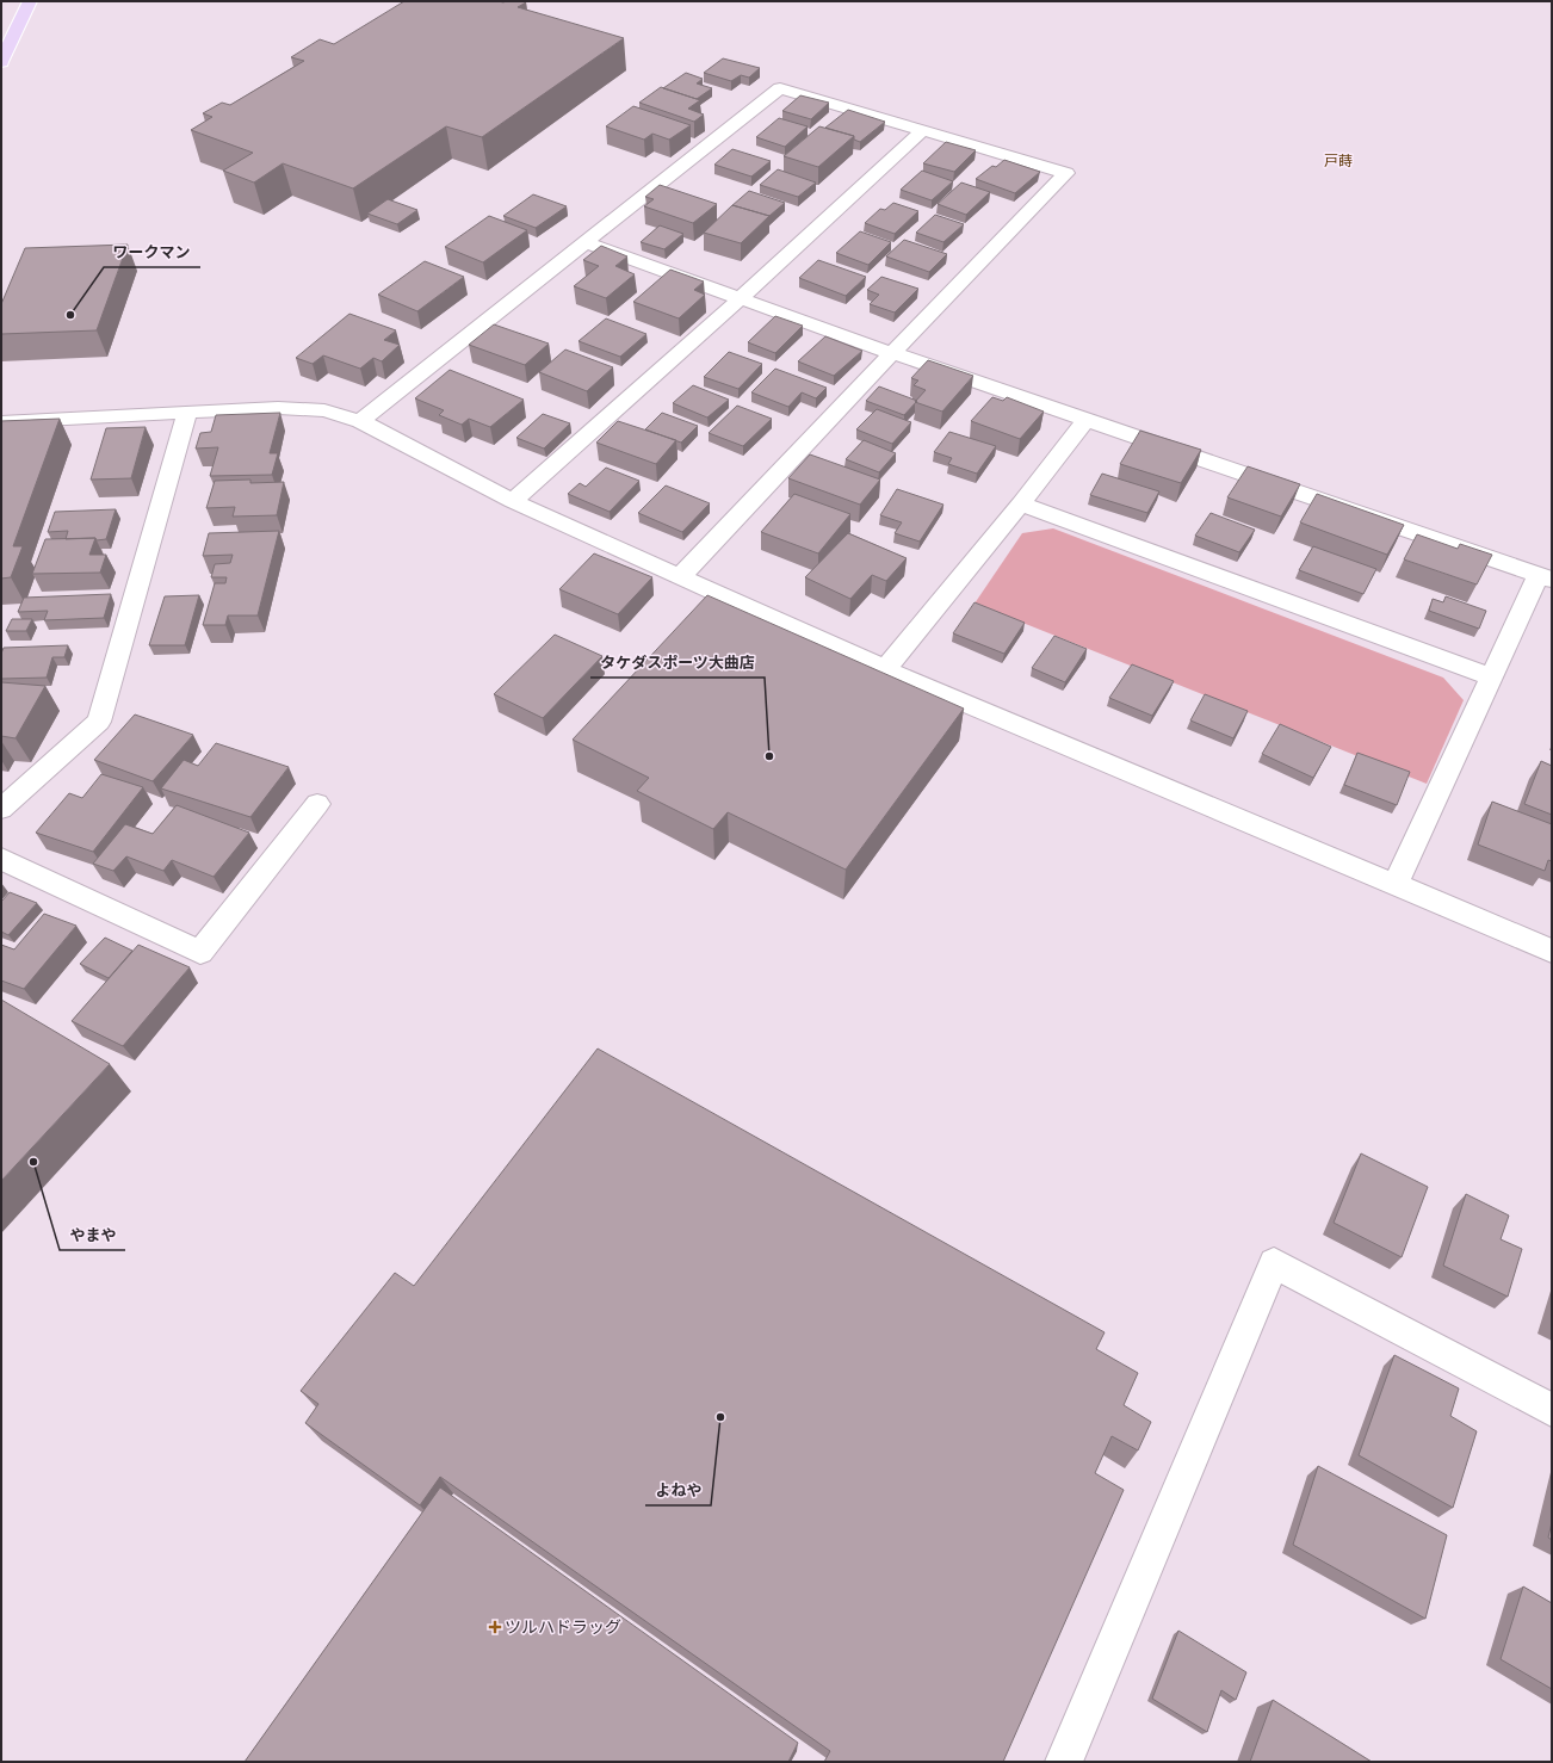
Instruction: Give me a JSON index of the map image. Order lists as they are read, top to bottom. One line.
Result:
{"districts":["戸蒔"],"places":{"other":["ワークマン","タケダスポーツ大曲店","やまや","よねや"],"health":["ツルハドラッグ"]}}
